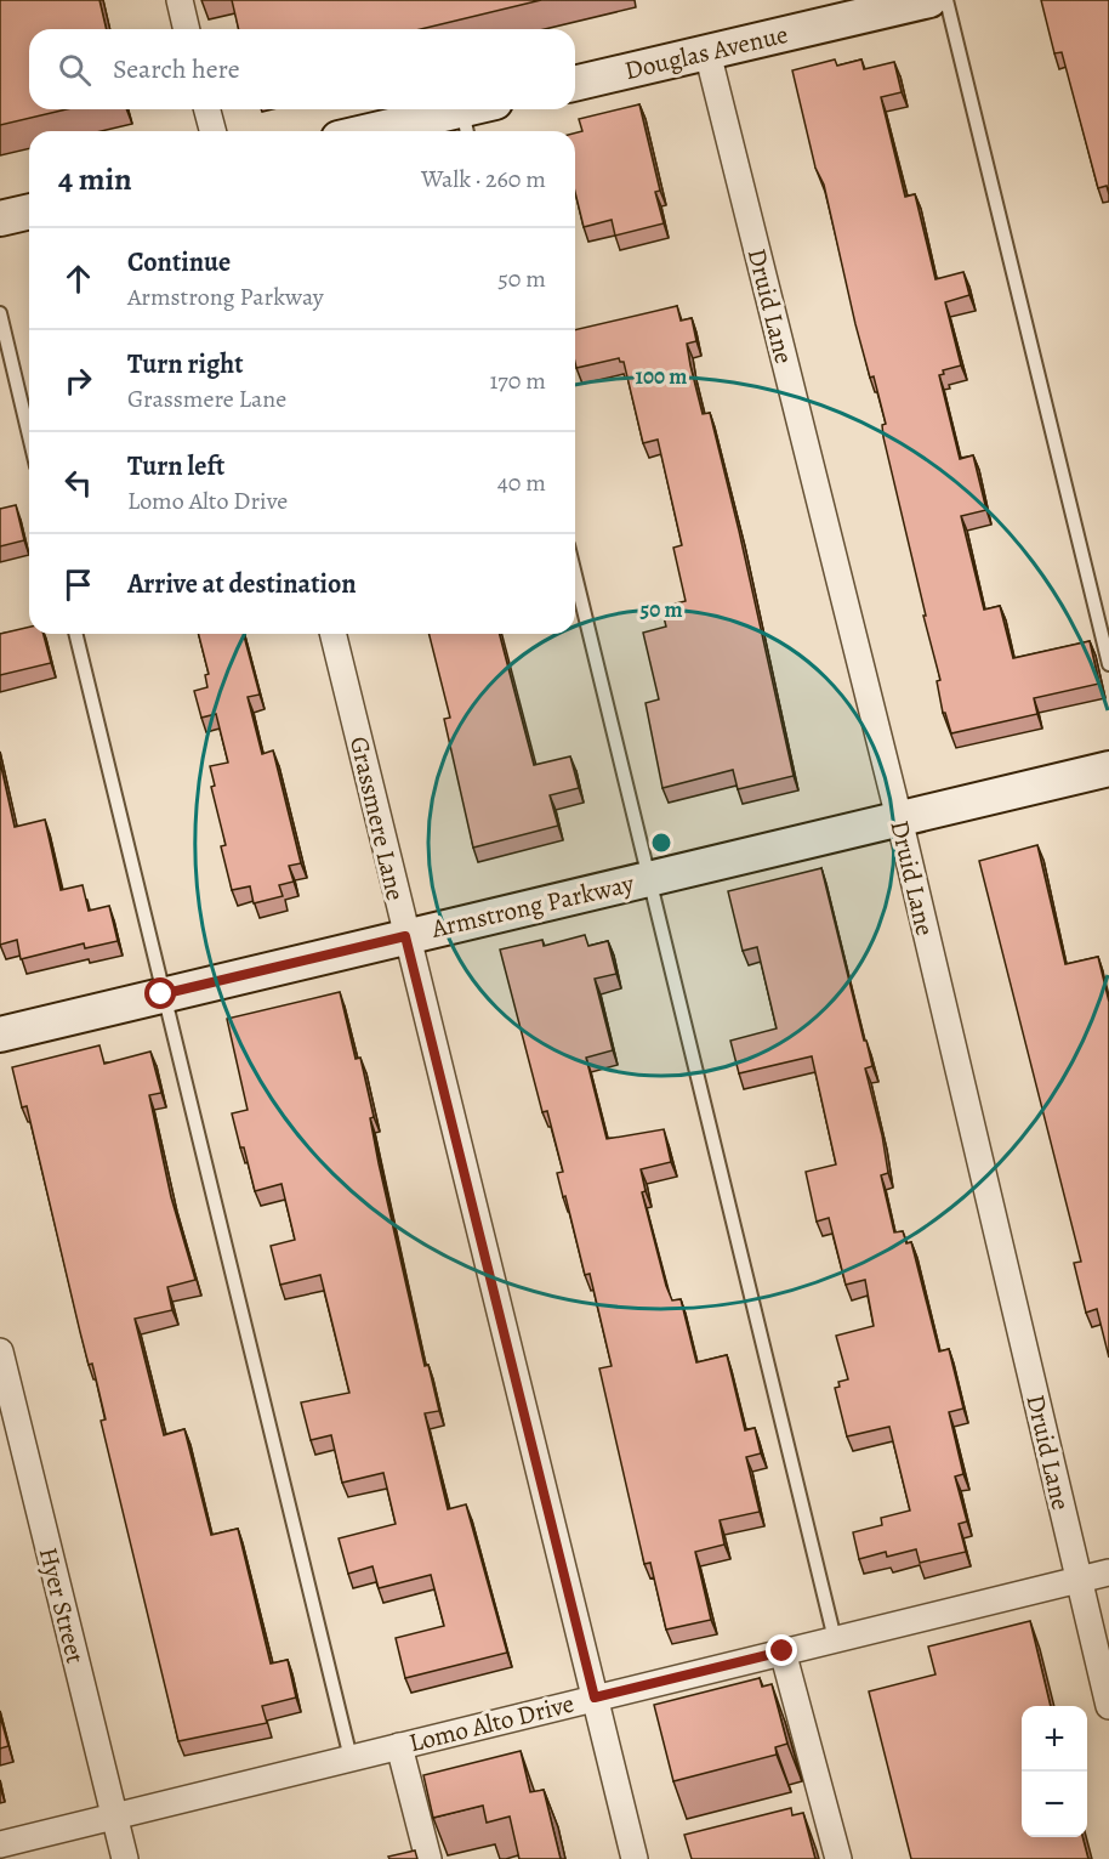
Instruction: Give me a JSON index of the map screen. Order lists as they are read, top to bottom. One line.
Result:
{"streets":{"street":["Douglas Avenue","Druid Lane","Grassmere Lane","Armstrong Parkway","Hyer Street","Lomo Alto Drive"]},"crossings":[["Douglas Avenue","Druid Lane"],["Druid Lane","Armstrong Parkway"],["Druid Lane","Lomo Alto Drive"],["Grassmere Lane","Armstrong Parkway"],["Grassmere Lane","Lomo Alto Drive"],["Hyer Street","Lomo Alto Drive"]],"page":{"search":"Search here","heading":["4 min","Walk · 260 m"],"list":[["Continue","Armstrong Parkway","50 m"],["Turn right","Grassmere Lane","170 m"],["Turn left","Lomo Alto Drive","40 m"],"Arrive at destination"],"map_buttons":["+","−"]},"rings":["100 m","50 m"]}
